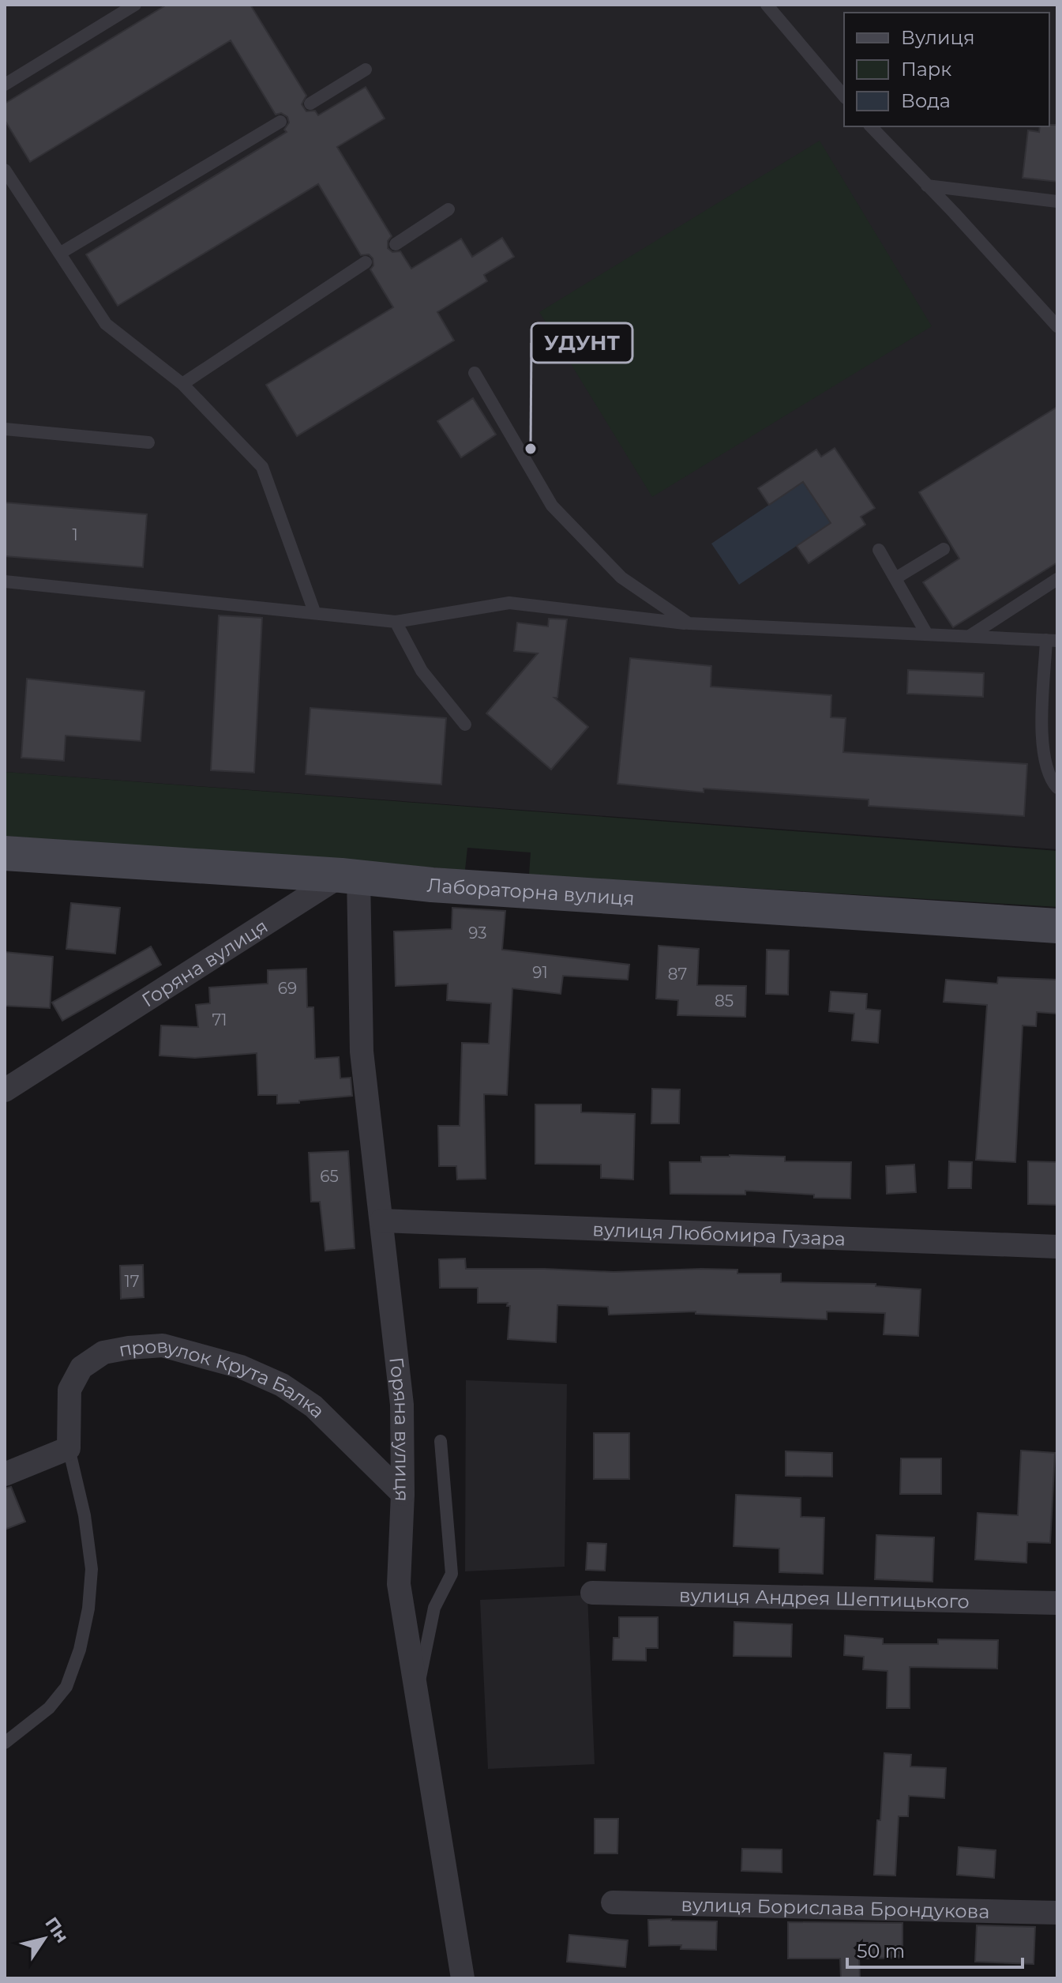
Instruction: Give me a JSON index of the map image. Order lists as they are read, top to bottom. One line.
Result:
{"streets":{"main road":["Лабораторна вулиця"],"street":["Горяна вулиця","вулиця Любомира Гузара","провулок Крута Балка","вулиця Андрея Шептицького","вулиця Борислава Брондукова"]},"crossings":[["Лабораторна вулиця","Горяна вулиця"],["Горяна вулиця","вулиця Любомира Гузара"],["Горяна вулиця","провулок Крута Балка"]],"places":["УДУНТ"],"house_numbers":["1","93","91","87","69","85","71","65","17"],"legend":["Вулиця","Парк","Вода"],"scale_bar":"50 m","north":"top right"}
